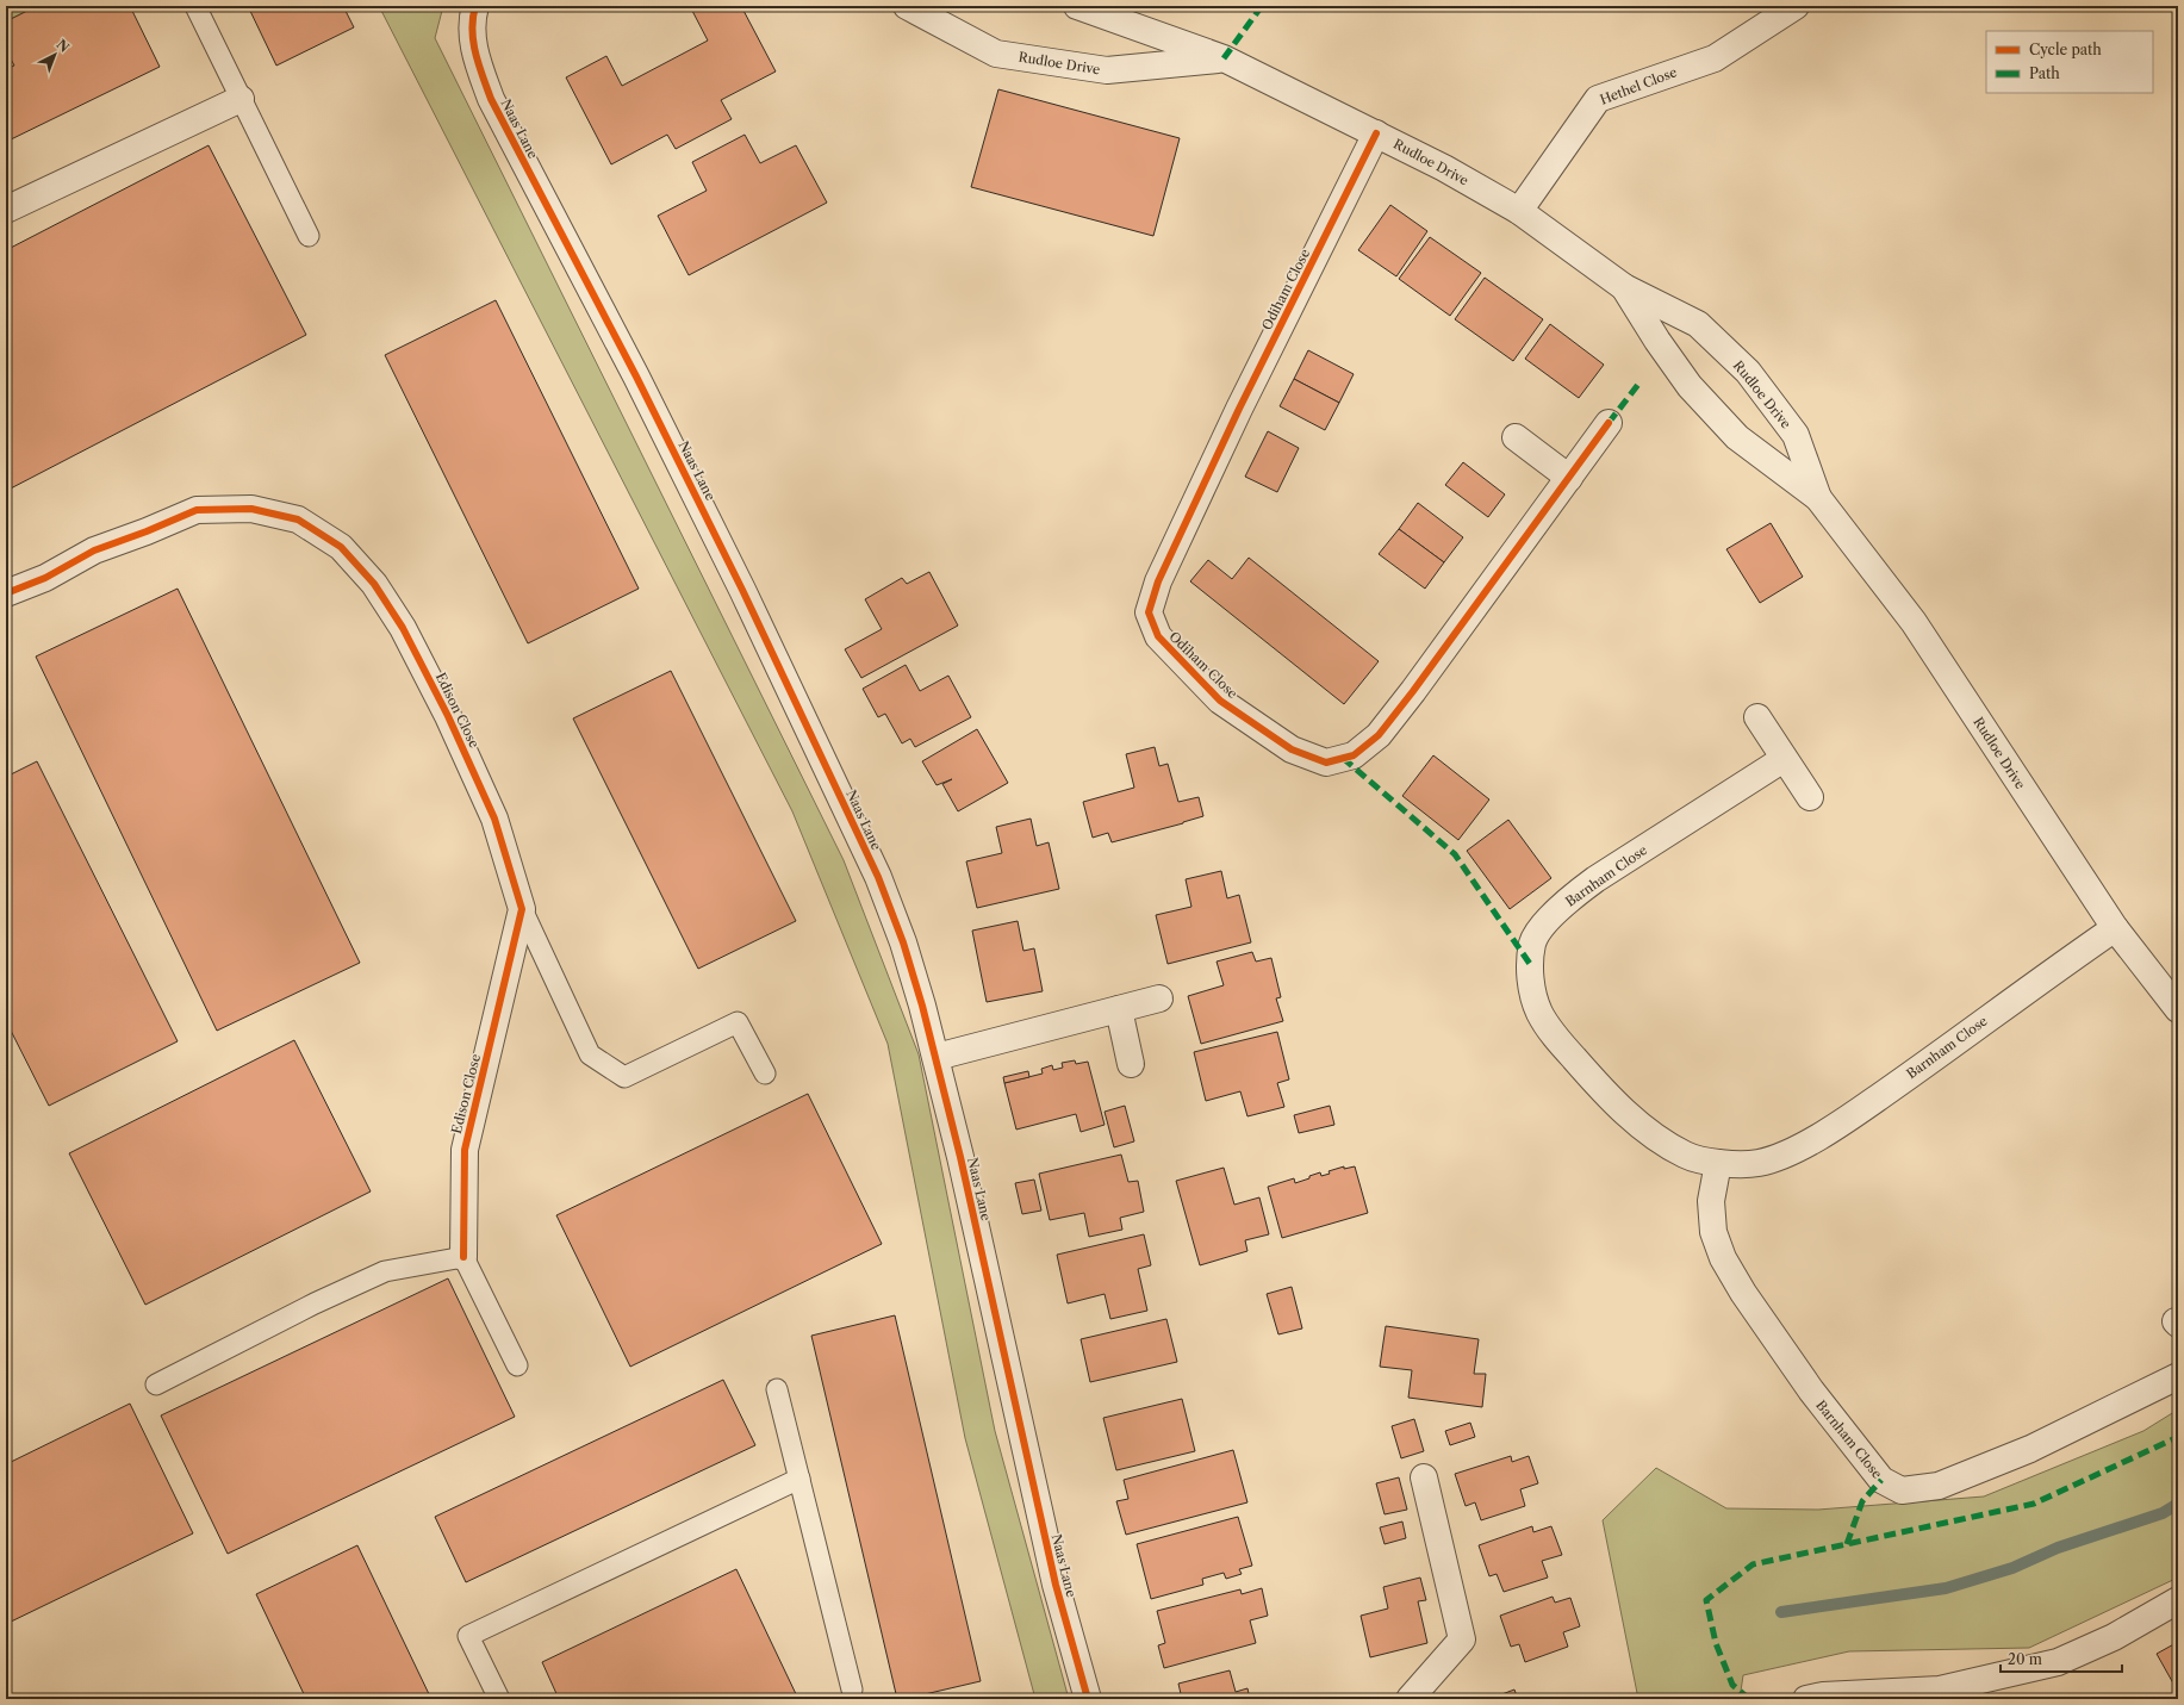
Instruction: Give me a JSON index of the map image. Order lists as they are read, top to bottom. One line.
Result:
{"streets":{"street":["Rudloe Drive","Hethel Close","Naas Lane","Odiham Close","Edison Close","Barnham Close"]},"crossings":[["Rudloe Drive","Hethel Close"],["Rudloe Drive","Odiham Close"],["Rudloe Drive","Barnham Close"]],"legend":["Cycle path","Path"],"scale_bar":"20 m","north":"top right"}
